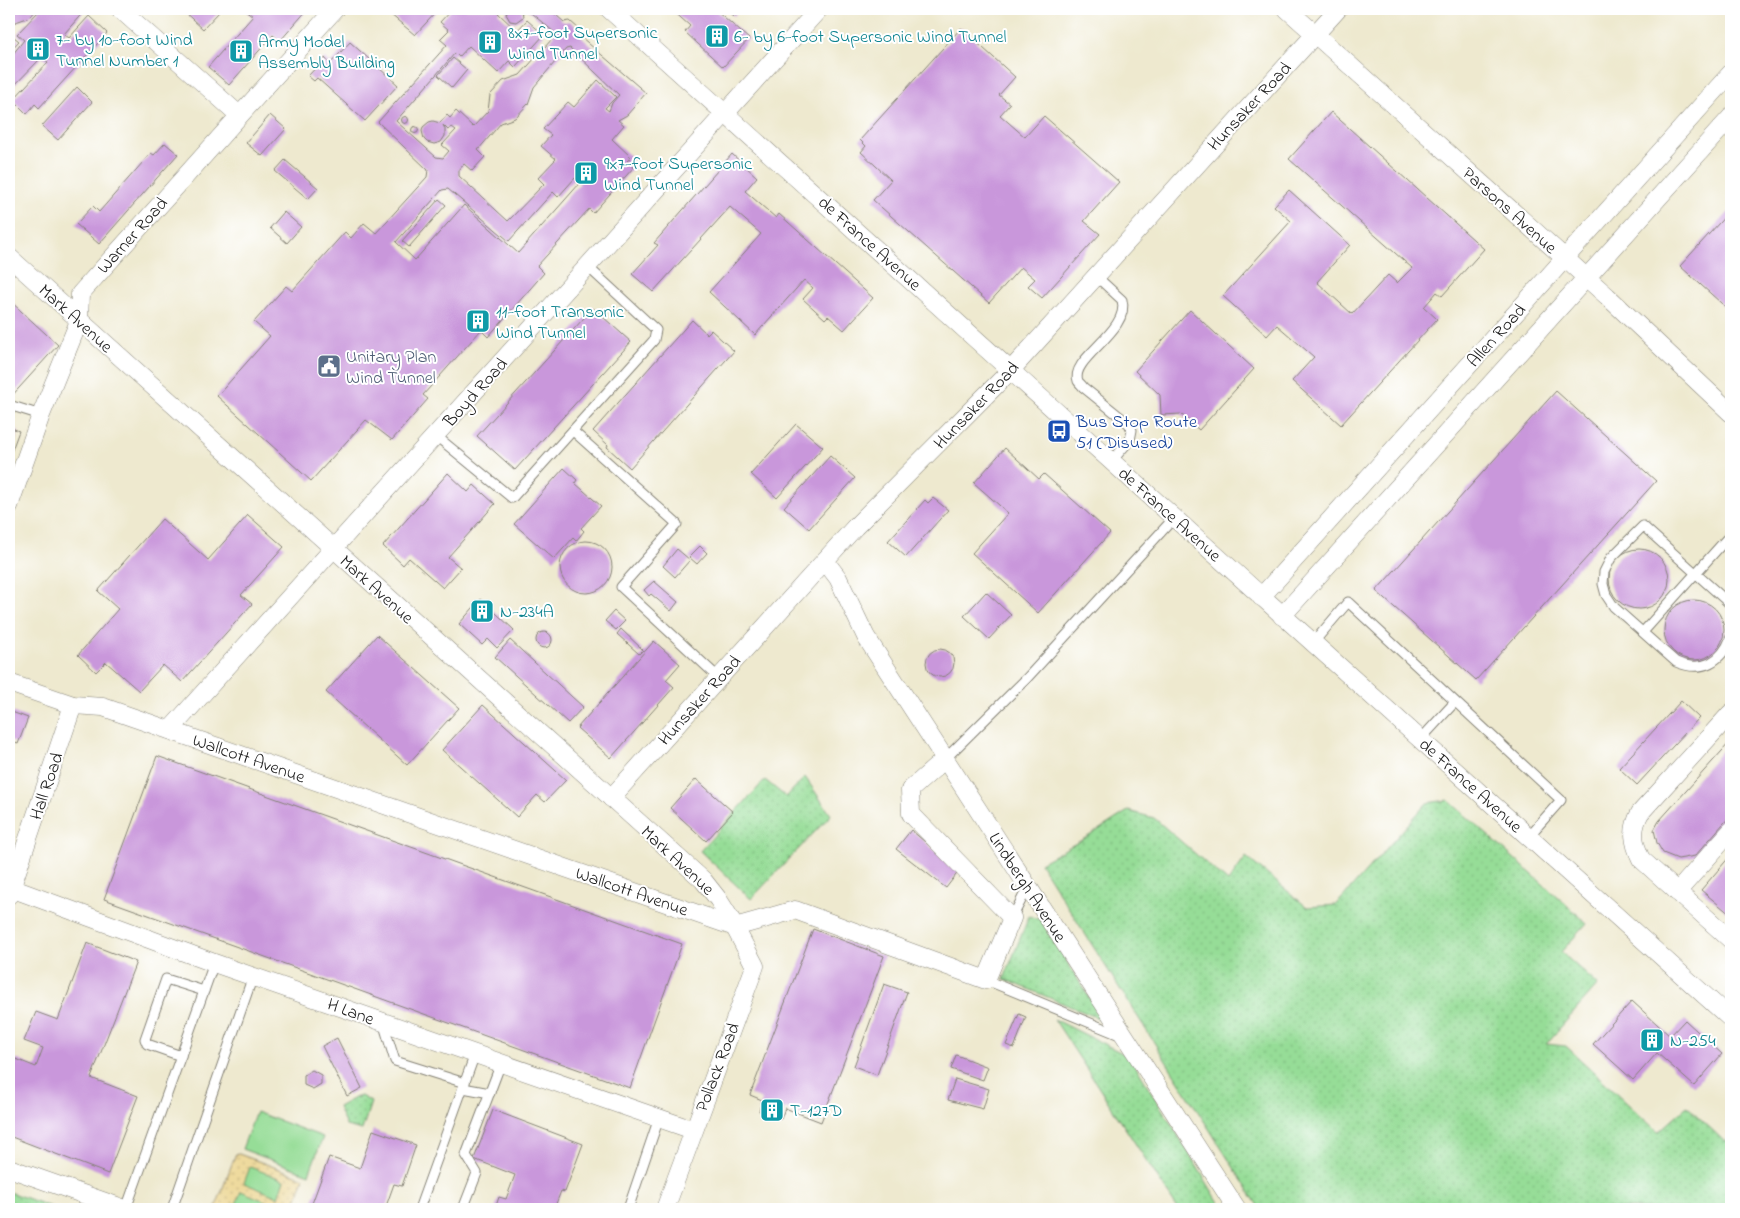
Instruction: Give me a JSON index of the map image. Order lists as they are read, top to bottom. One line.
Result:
{"streets":{"street":["Hunsaker Road","Parsons Avenue","Warner Road","de France Avenue","Mark Avenue","Allen Road","Boyd Road","Wallcott Avenue","Hall Road","Lindbergh Avenue","H Lane","Pollack Road"]},"crossings":[["Hunsaker Road","Parsons Avenue"],["Hunsaker Road","de France Avenue"],["Hunsaker Road","Mark Avenue"],["Hunsaker Road","Lindbergh Avenue"],["Parsons Avenue","Allen Road"],["Warner Road","Mark Avenue"],["de France Avenue","Allen Road"],["de France Avenue","Boyd Road"],["Mark Avenue","Boyd Road"],["Mark Avenue","Wallcott Avenue"],["Mark Avenue","Pollack Road"],["Boyd Road","Wallcott Avenue"],["Wallcott Avenue","Hall Road"],["Wallcott Avenue","Pollack Road"],["Hall Road","H Lane"],["H Lane","Pollack Road"]],"places":{"building":["6- by 6-foot Supersonic Wind Tunnel","8x7-foot Supersonic Wind Tunnel","7- by 10-foot Wind Tunnel Number 1","Army Model Assembly Building","9x7-foot Supersonic Wind Tunnel","11-foot Transonic Wind Tunnel","N-234A","N-254","T-127D"],"public building":["Unitary Plan Wind Tunnel"],"bus stop":["Bus Stop Route 51 (Disused)"]}}
